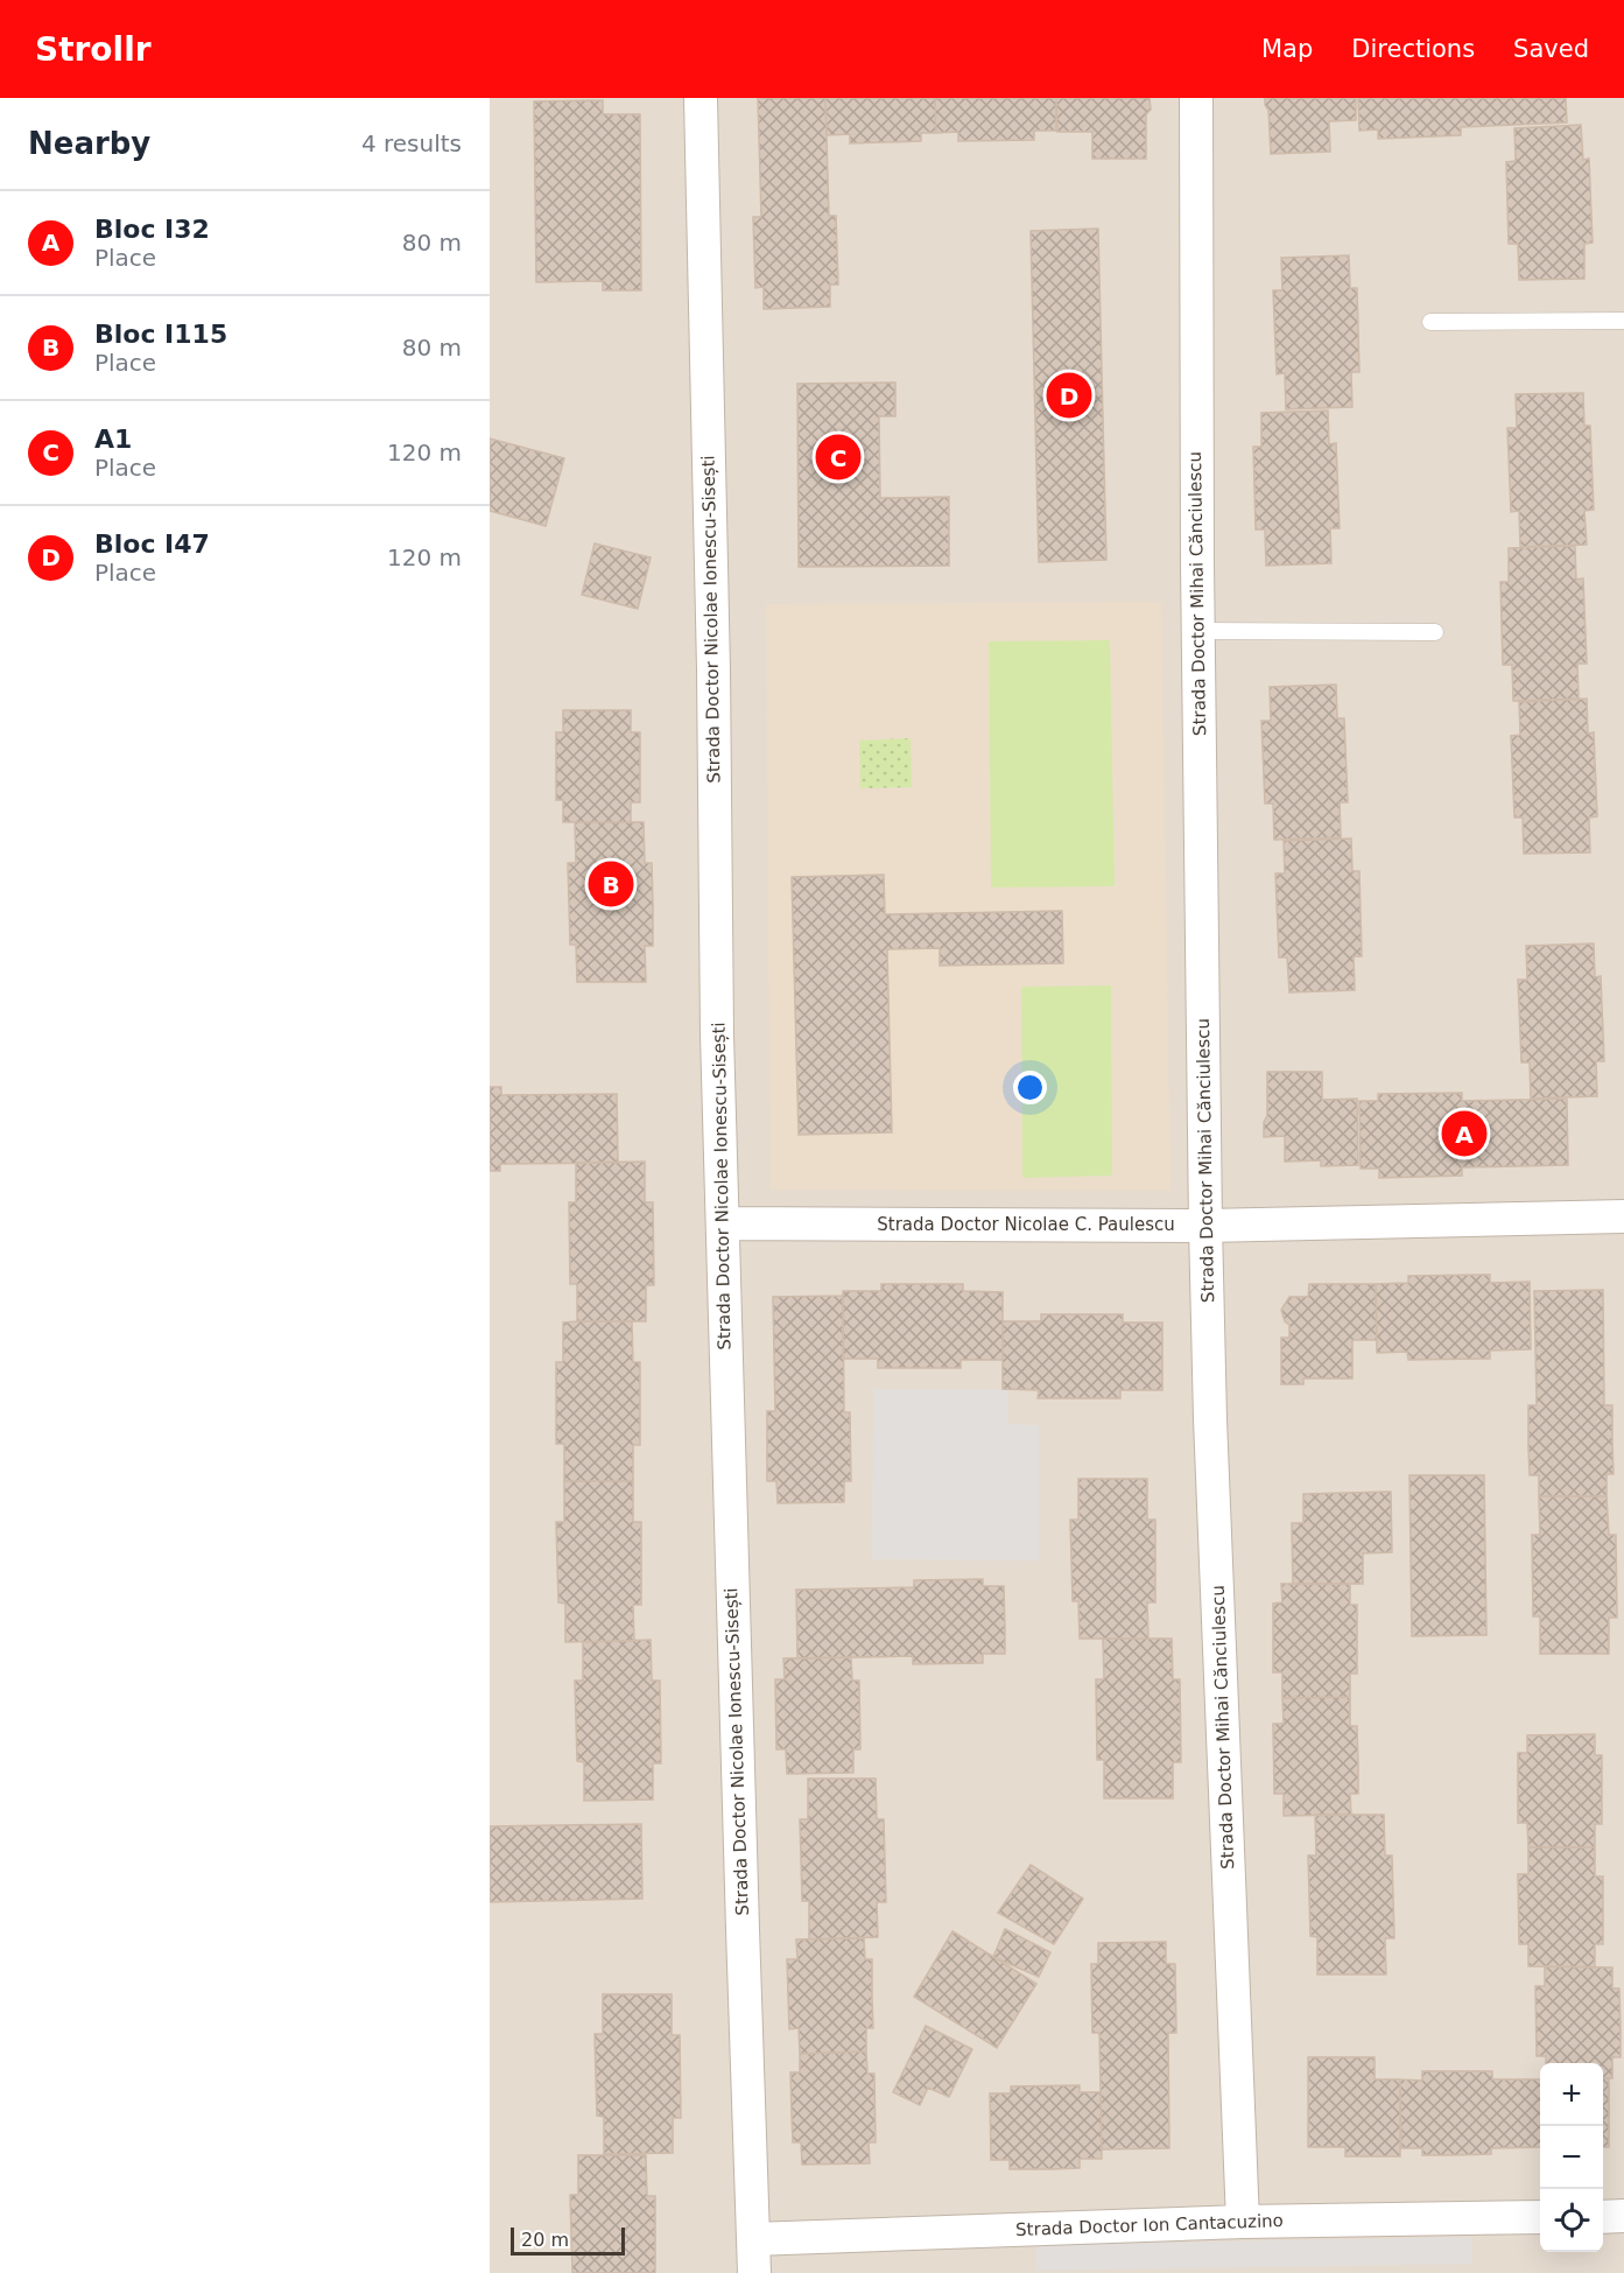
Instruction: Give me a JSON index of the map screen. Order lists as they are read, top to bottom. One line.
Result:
{"streets":{"street":["Strada Doctor Mihai Cănciulescu","Strada Doctor Nicolae Ionescu-Sisești","Strada Doctor Nicolae C. Paulescu","Strada Doctor Ion Cantacuzino"]},"crossings":[["Strada Doctor Mihai Cănciulescu","Strada Doctor Nicolae C. Paulescu"],["Strada Doctor Mihai Cănciulescu","Strada Doctor Ion Cantacuzino"],["Strada Doctor Nicolae Ionescu-Sisești","Strada Doctor Nicolae C. Paulescu"],["Strada Doctor Nicolae Ionescu-Sisești","Strada Doctor Ion Cantacuzino"]],"scale_bar":"20 m","page":{"header":"Strollr","nav":["Map","Directions","Saved"],"heading":["Nearby","4 results"],"list":[{"mark":"A","name":"Bloc I32","note":"Place","value":"80 m"},{"mark":"B","name":"Bloc I115","note":"Place","value":"80 m"},{"mark":"C","name":"A1","note":"Place","value":"120 m"},{"mark":"D","name":"Bloc I47","note":"Place","value":"120 m"}],"pins":["D","C","B","A"],"map_buttons":["+","−"],"scale":"20 m"}}
